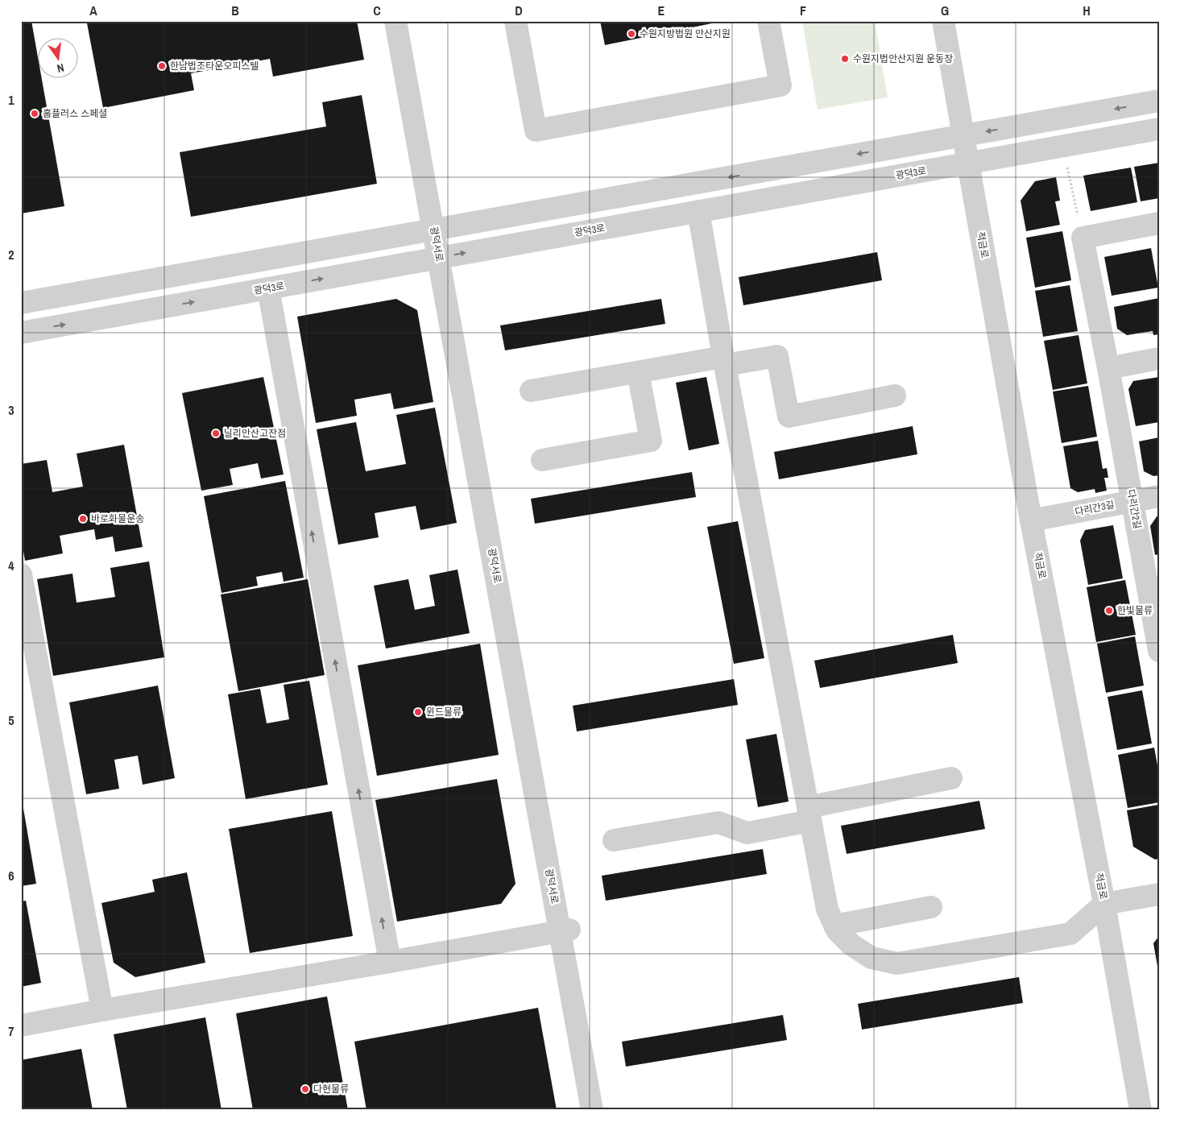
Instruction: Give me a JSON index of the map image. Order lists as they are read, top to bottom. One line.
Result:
{"streets":{"street":["광덕3로","광덕서로","적금로","다리간3길","다리간2길"]},"crossings":[["광덕3로","광덕서로"],["광덕3로","적금로"],["적금로","다리간3길"],["다리간3길","다리간2길"]],"places":["수원지방법원 안산지원","수원지법안산지원 운동장","한남법조타운오피스텔","홈플러스 스페셜","닐리안산고잔점","바로화물운송","한빛물류","윈드물류","다현물류"],"north":"bottom","grid":{"columns":["A","B","C","D","E","F","G","H"],"rows":["1","2","3","4","5","6","7"]}}
